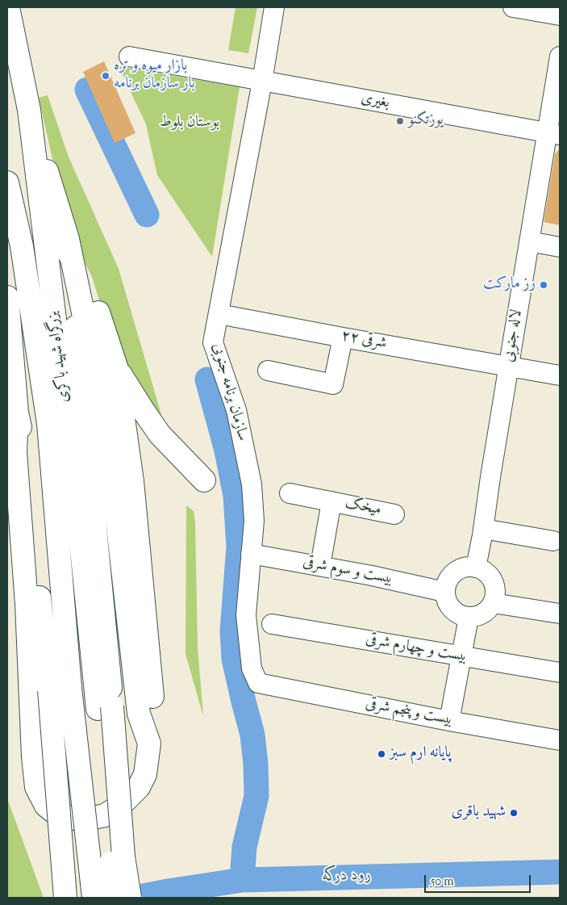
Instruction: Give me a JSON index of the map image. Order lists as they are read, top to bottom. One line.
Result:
{"streets":{"highway":["بزرگراه شهید باکری"],"street":["بغیری","لاله جنوبی","۲۲ شرقی","سازمان برنامه جنوبی","میخک","بیست و سوم شرقی","بیست و چهارم شرقی","بیست و پنجم شرقی"]},"crossings":[["بغیری","لاله جنوبی"],["بغیری","سازمان برنامه جنوبی"],["لاله جنوبی","۲۲ شرقی"],["لاله جنوبی","بیست و سوم شرقی"],["۲۲ شرقی","سازمان برنامه جنوبی"],["سازمان برنامه جنوبی","بیست و سوم شرقی"],["سازمان برنامه جنوبی","بیست و پنجم شرقی"],["میخک","بیست و سوم شرقی"]],"water":["رود درکه"],"parks":["بوستان بلوط"],"places":["بازار میوه و تره بار سازمان برنامه","یوزتکنو","رز مارکت","پایانه ارم سبز","شهید باقری"],"scale_bar":"50 m"}
